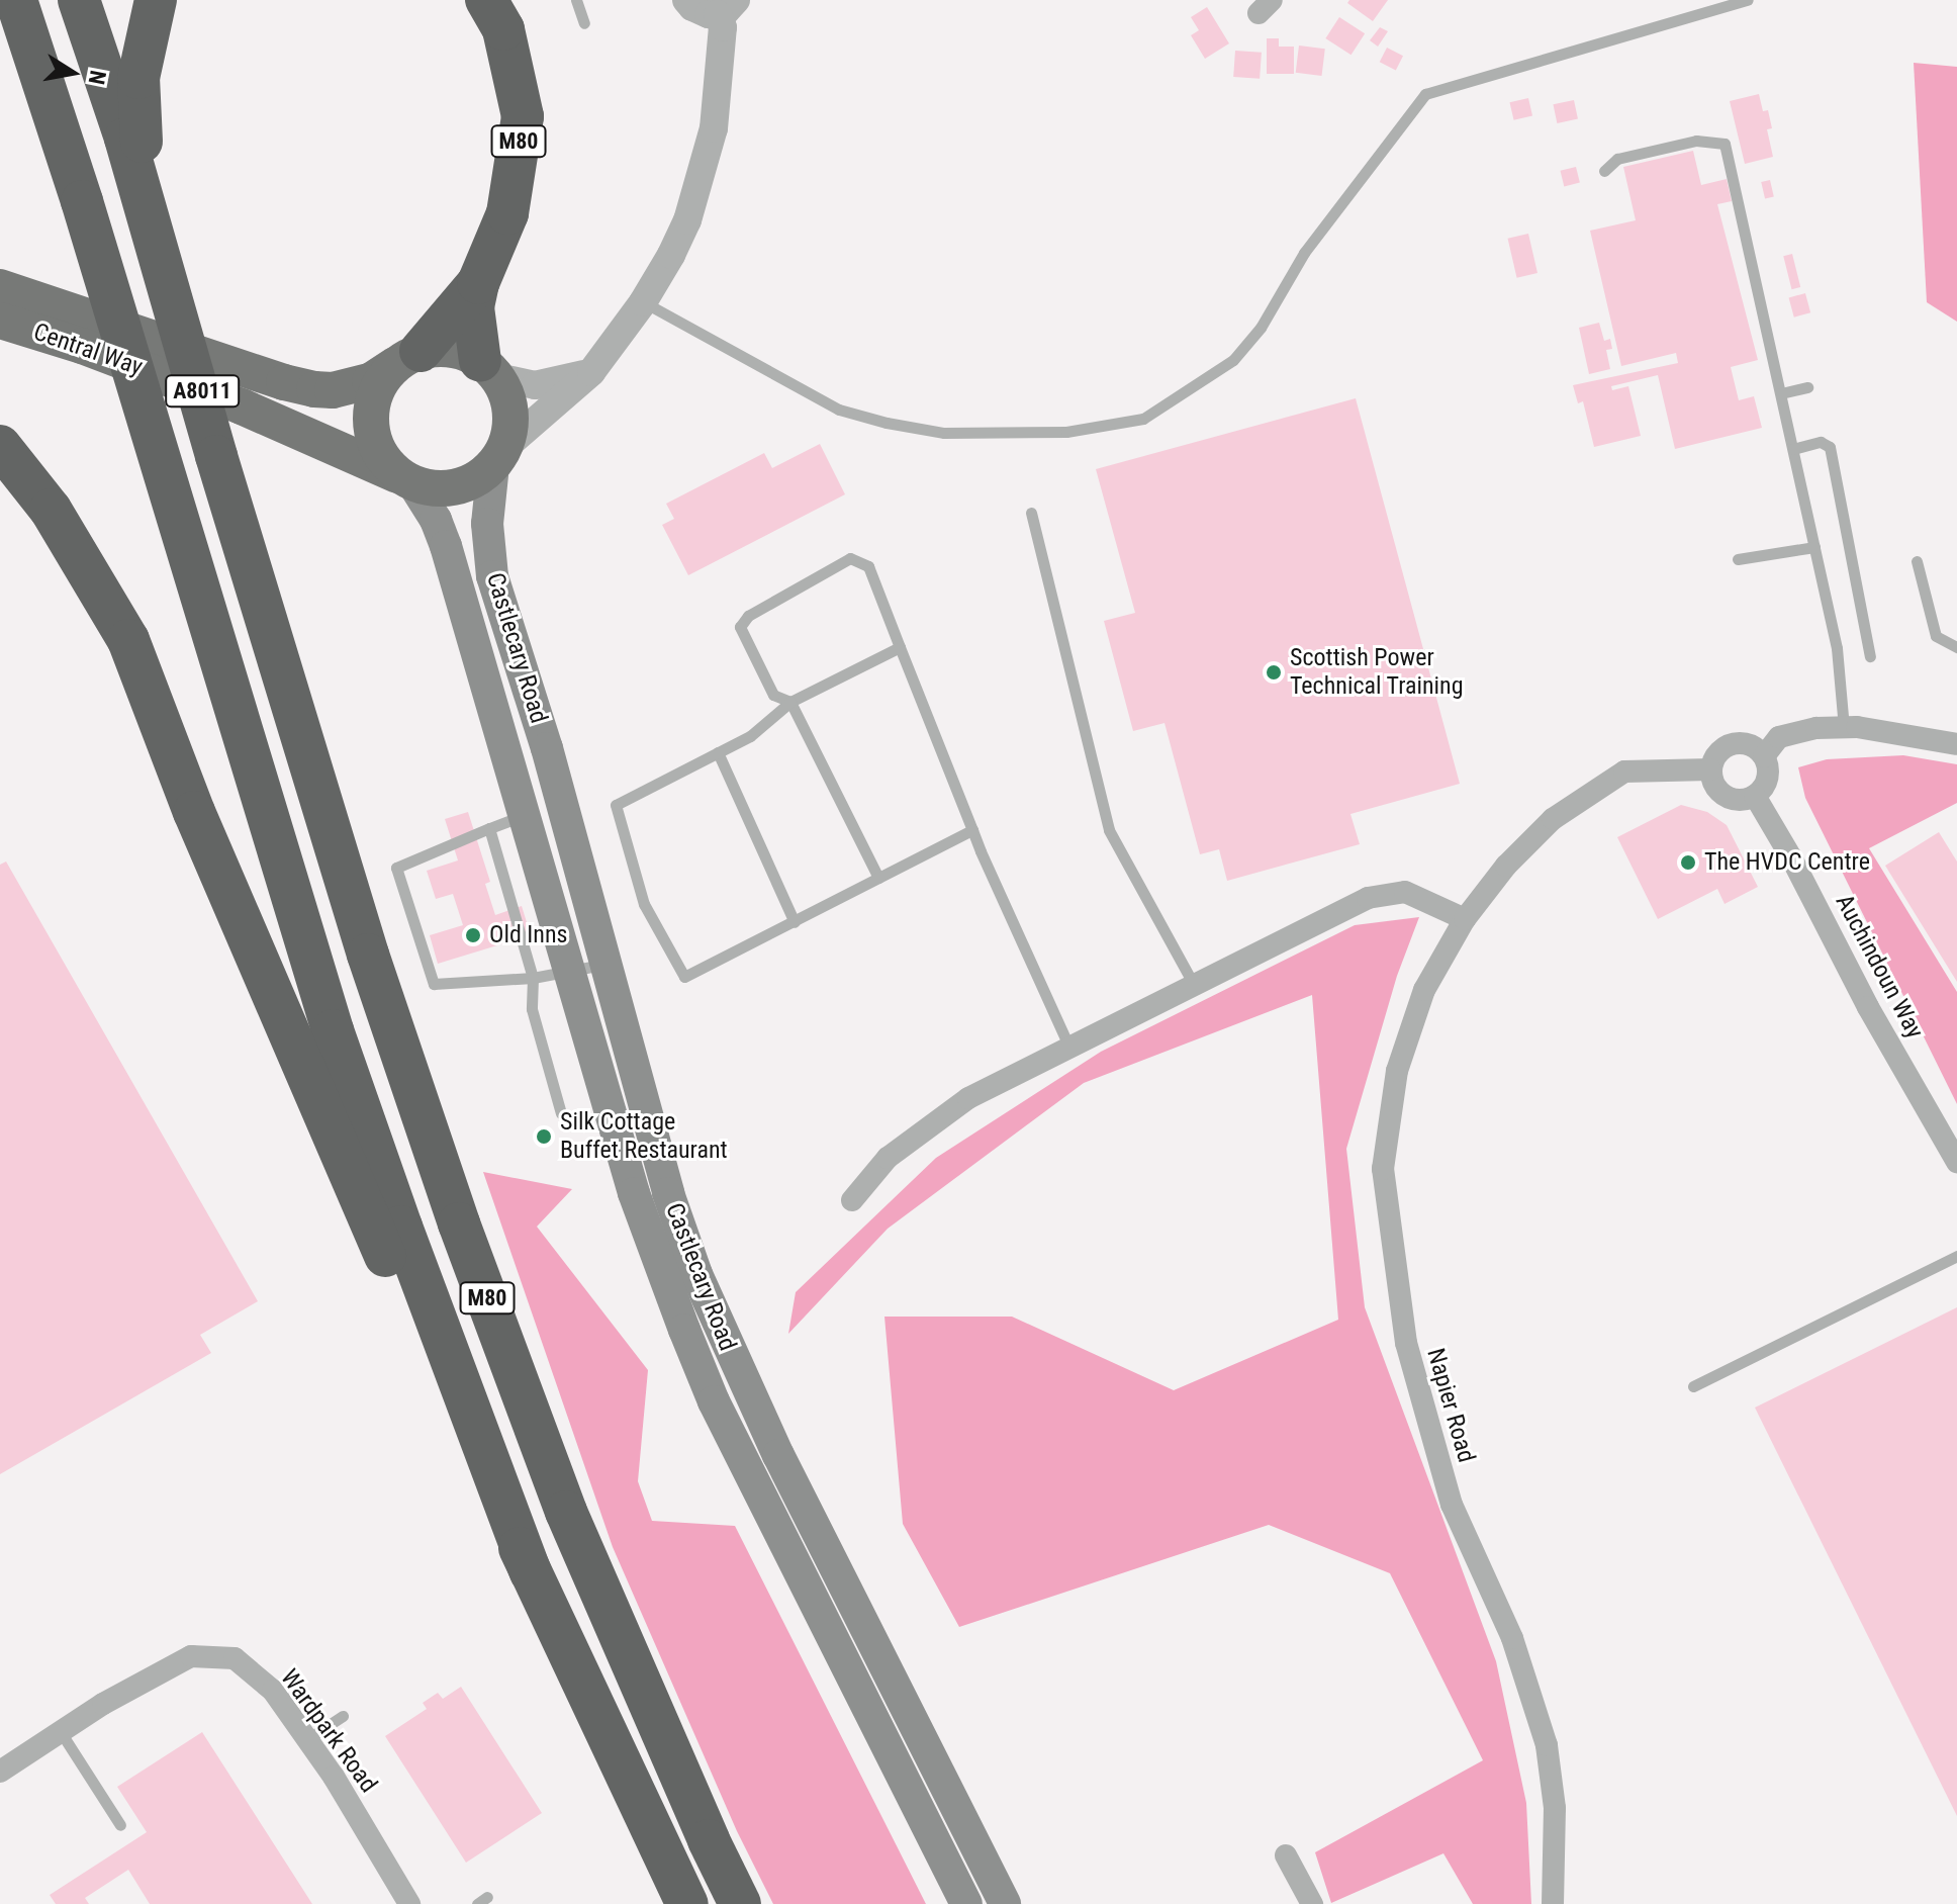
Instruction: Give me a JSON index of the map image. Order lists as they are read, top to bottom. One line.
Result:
{"streets":{"highway":["M80"],"main road":["Central Way","A8011","Castlecary Road"],"street":["Auchindoun Way","Napier Road","Wardpark Road"]},"crossings":[["M80","Central Way"],["M80","A8011"],["M80","Castlecary Road"],["Central Way","A8011"],["Central Way","Castlecary Road"],["A8011","Castlecary Road"],["Auchindoun Way","Napier Road"]],"places":["Scottish Power Technical Training","The HVDC Centre","Old Inns","Silk Cottage Buffet Restaurant"],"north":"right"}
